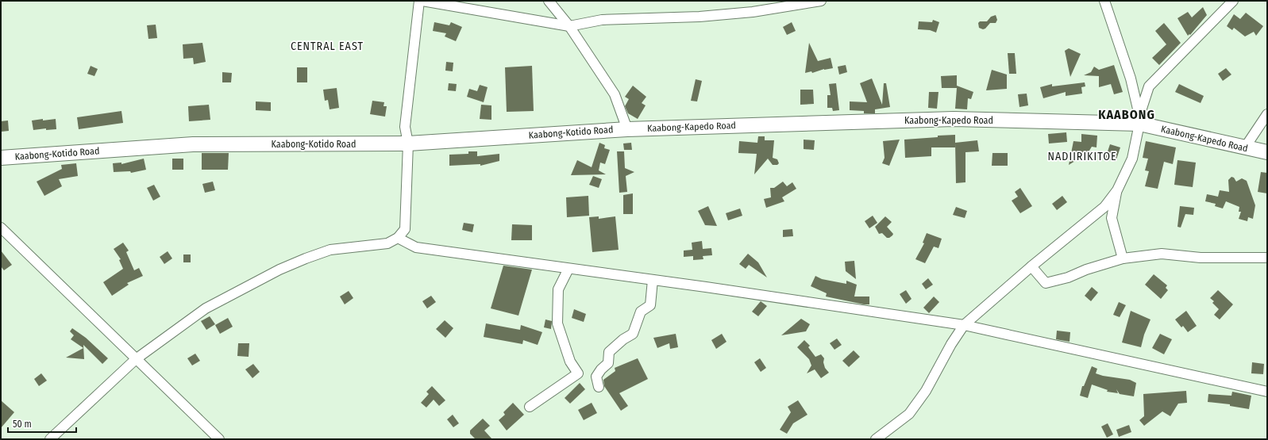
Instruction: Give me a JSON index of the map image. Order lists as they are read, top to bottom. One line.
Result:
{"streets":{"main road":["Kaabong-Kapedo Road","Kaabong-Kotido Road"]},"crossings":[["Kaabong-Kapedo Road","Kaabong-Kotido Road"]],"districts":["CENTRAL EAST","KAABONG","NADIIRIKITOE"],"scale_bar":"50 m"}
